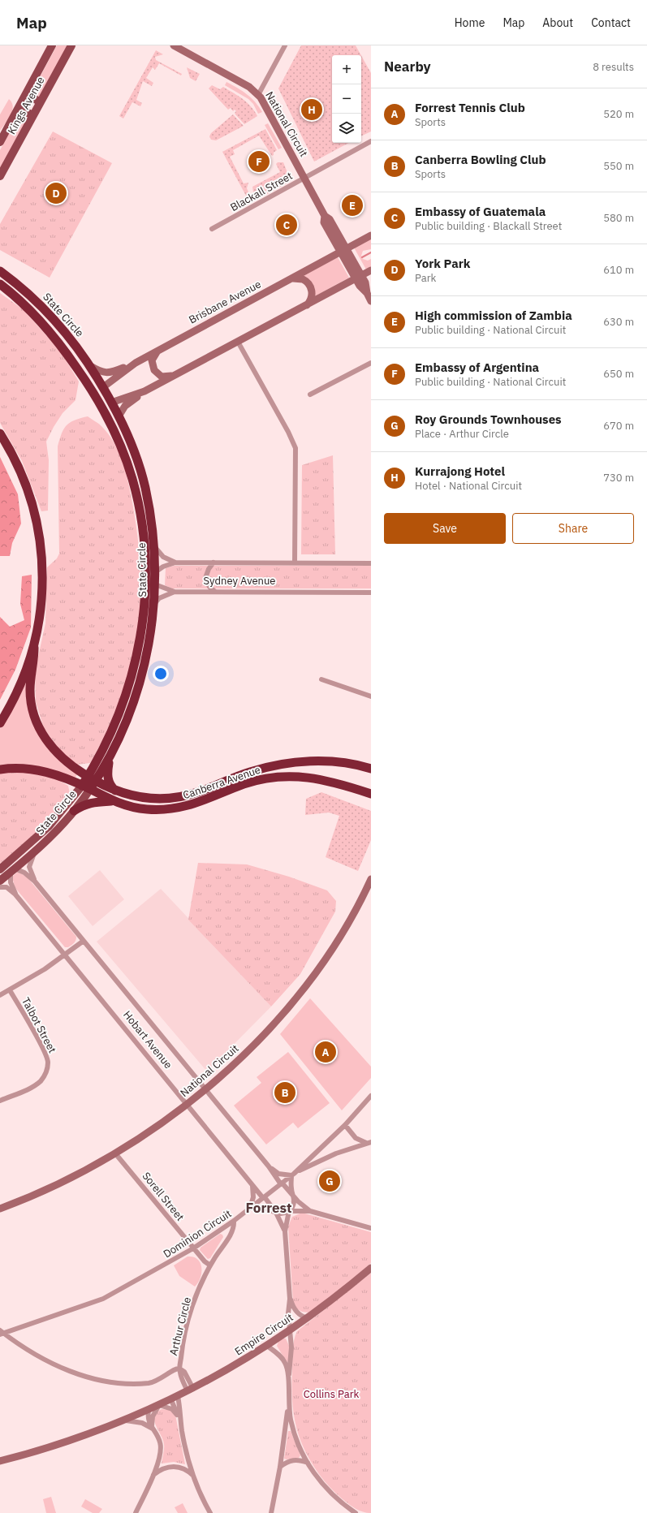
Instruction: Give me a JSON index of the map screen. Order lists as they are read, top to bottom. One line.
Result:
{"streets":{"highway":["Brisbane Avenue","State Circle","Sydney Avenue","Canberra Avenue"],"main road":["Kings Avenue"],"street":["National Circuit","Blackall Street","Talbot Street","Hobart Avenue","Sorell Street","Dominion Circuit","Arthur Circle","Empire Circuit"]},"crossings":[["National Circuit","Blackall Street"],["National Circuit","Brisbane Avenue"],["National Circuit","Hobart Avenue"],["National Circuit","Sorell Street"],["Brisbane Avenue","State Circle"],["State Circle","Sydney Avenue"],["State Circle","Canberra Avenue"],["State Circle","Hobart Avenue"],["Hobart Avenue","Dominion Circuit"],["Sorell Street","Dominion Circuit"],["Sorell Street","Arthur Circle"],["Dominion Circuit","Arthur Circle"],["Arthur Circle","Empire Circuit"]],"districts":["Forrest"],"parks":["Collins Park"],"page":{"header":"Map","nav":["Home","Map","About","Contact"],"heading":["Nearby","8 results"],"map_buttons":["+","−"],"list":[{"mark":"A","name":"Forrest Tennis Club","note":"Sports","value":"520 m"},{"mark":"B","name":"Canberra Bowling Club","note":"Sports","value":"550 m"},{"mark":"C","name":"Embassy of Guatemala","note":"Public building · Blackall Street","value":"580 m"},{"mark":"D","name":"York Park","note":"Park","value":"610 m"},{"mark":"E","name":"High commission of Zambia","note":"Public building · National Circuit","value":"630 m"},{"mark":"F","name":"Embassy of Argentina","note":"Public building · National Circuit","value":"650 m"},{"mark":"G","name":"Roy Grounds Townhouses","note":"Place · Arthur Circle","value":"670 m"},{"mark":"H","name":"Kurrajong Hotel","note":"Hotel · National Circuit","value":"730 m"}],"pins":["H","F","D","E","C","A","B","G"],"buttons":["Save","Share"]}}
